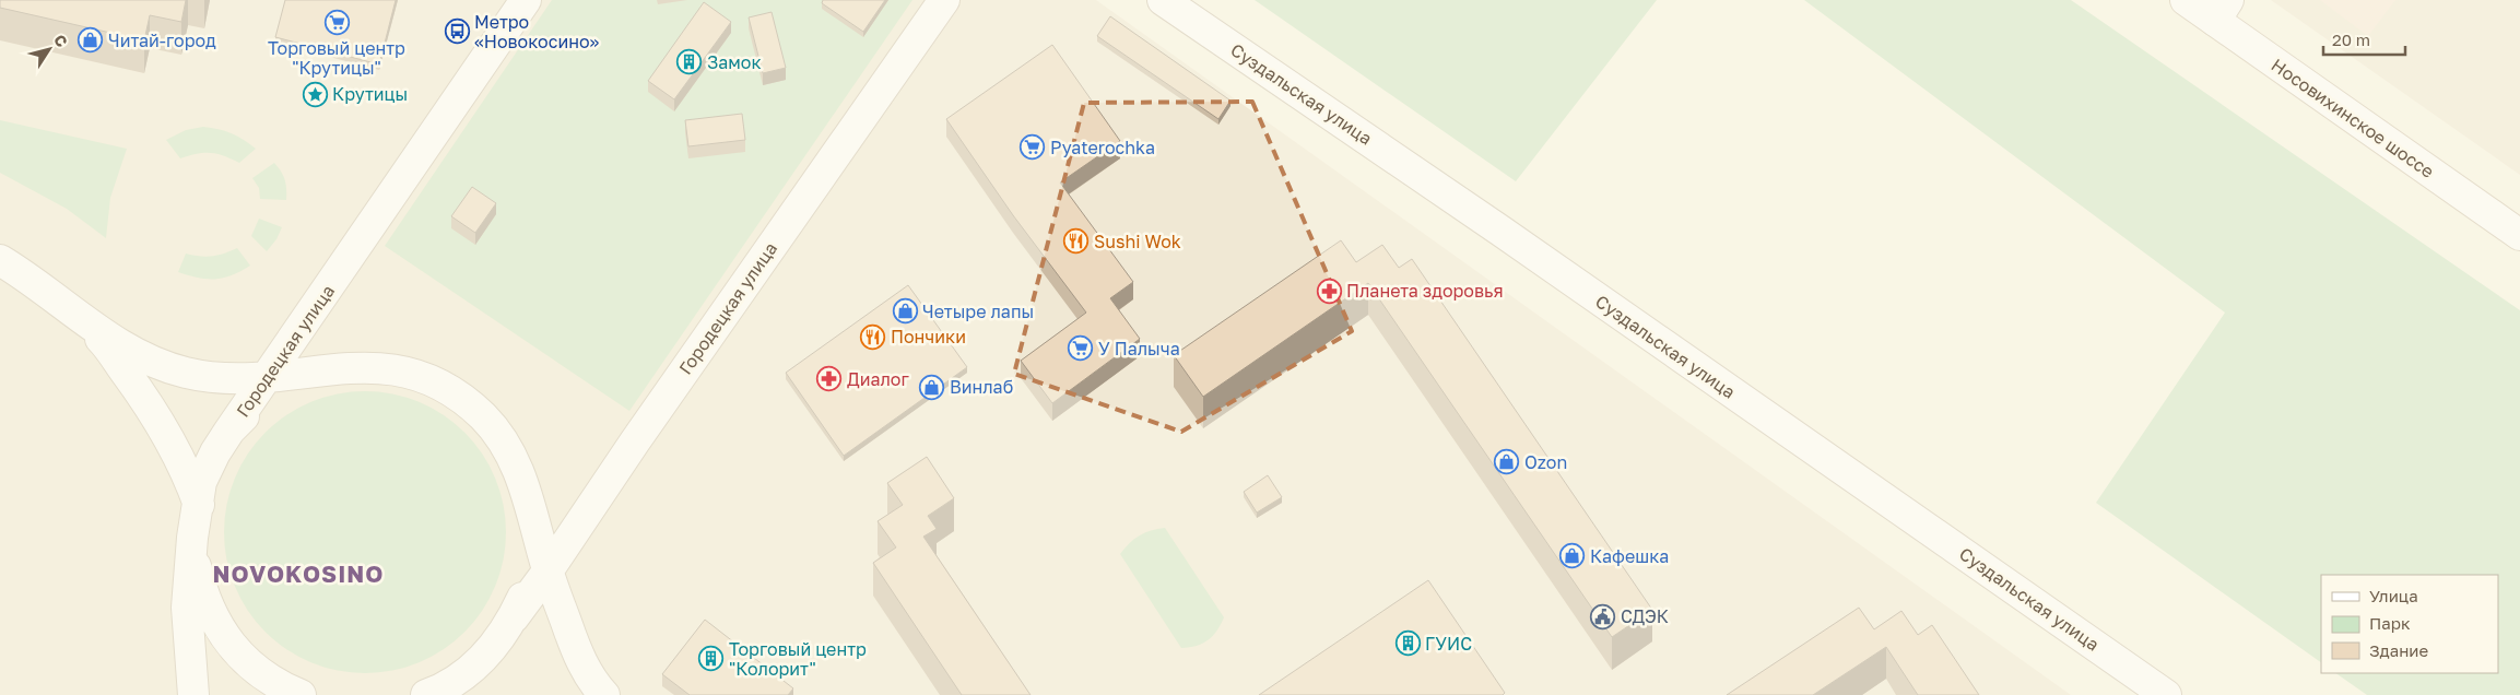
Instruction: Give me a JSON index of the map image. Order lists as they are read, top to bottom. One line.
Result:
{"streets":{"street":["Суздальская улица","Носовихинское шоссе","Городецкая улица"]},"districts":["NOVOKOSINO"],"places":{"supermarket":["Торговый центр \"Крутицы\"","Pyaterochka","У Палыча"],"bus stop":["Метро «Новокосино»"],"shop":["Читай-город","Четыре лапы","Винлаб","Ozon","Кафешка"],"building":["Замок","ГУИС","Торговый центр \"Колорит\""],"place":["Крутицы"],"restaurant":["Sushi Wok","Пончики"],"pharmacy":["Планета здоровья","Диалог"],"public building":["СДЭК"]},"legend":["Улица","Парк","Здание"],"scale_bar":"20 m","north":"top right"}
